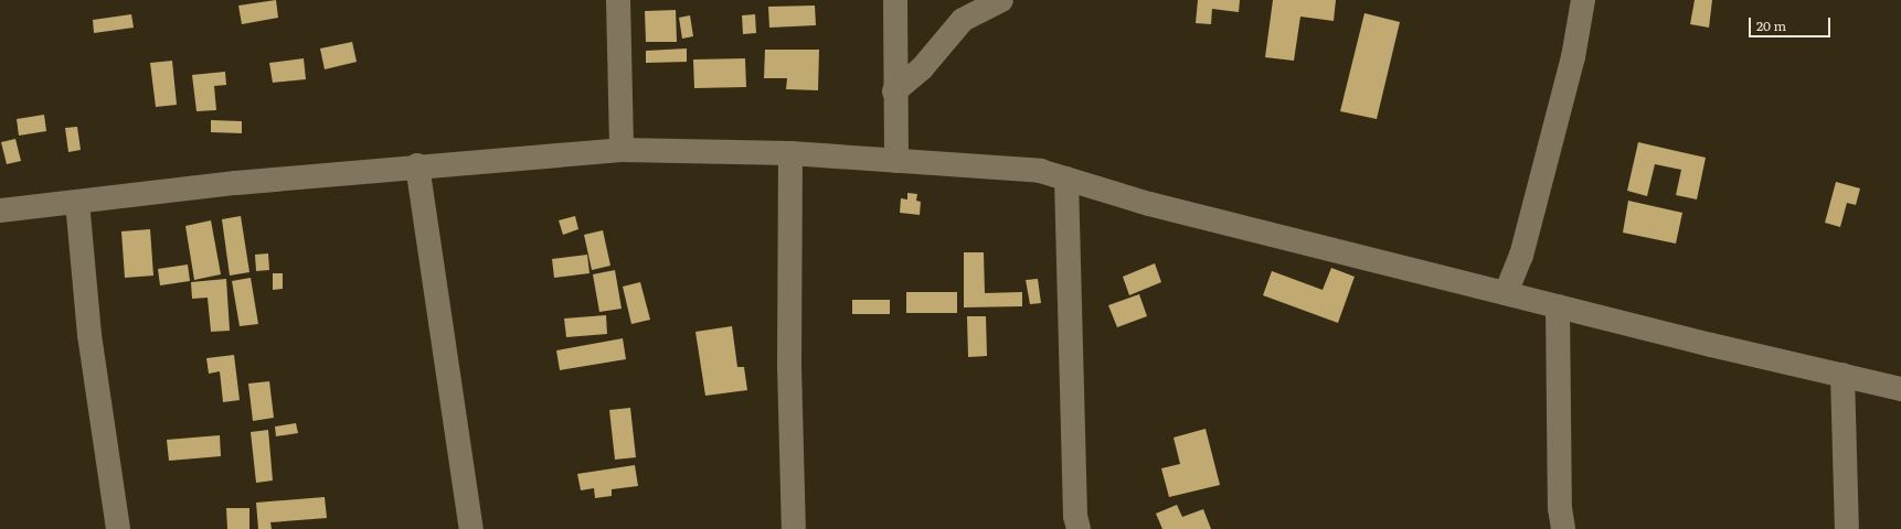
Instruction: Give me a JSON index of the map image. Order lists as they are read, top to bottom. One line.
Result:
{"scale_bar":"20 m"}
